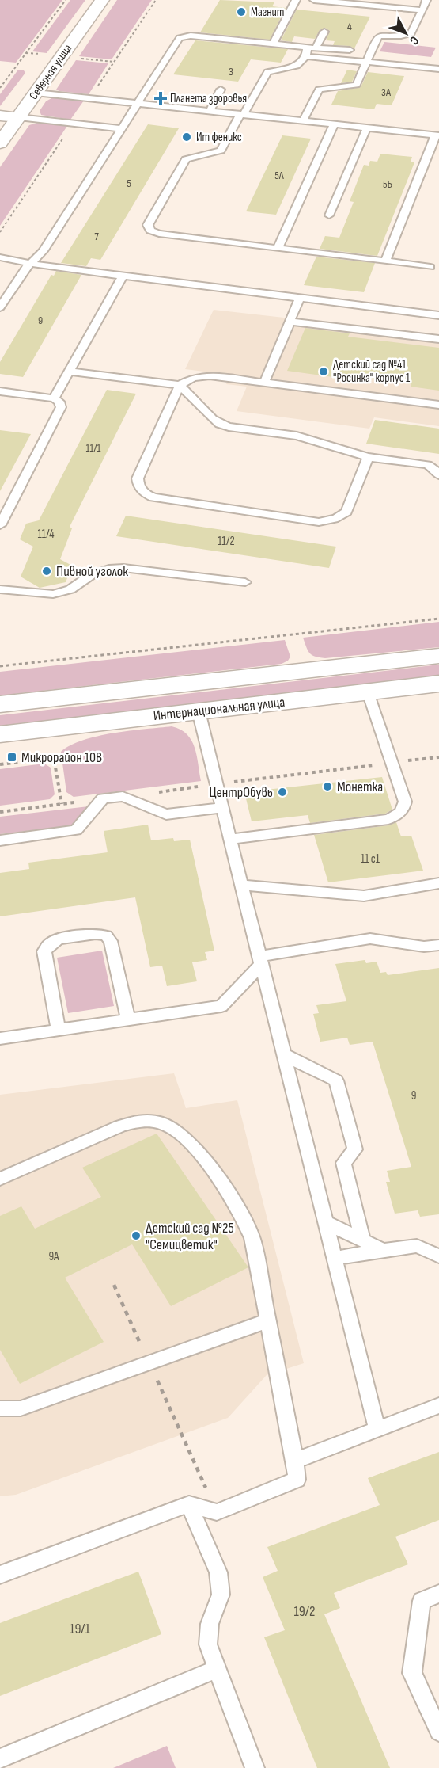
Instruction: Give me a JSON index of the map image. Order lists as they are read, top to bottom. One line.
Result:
{"streets":{"main road":["Северная улица","Интернациональная улица"]},"places":{"other":["Магнит","Ит феникс","Детский сад №41 \"Росинка\" корпус 1","Пивной уголок","Монетка","ЦентрОбувь","Детский сад №25 \"Семицветик\""],"health":["Планета здоровья"],"transit":["Микрорайон 10В"]},"house_numbers":["4","3","3А","5А","5","5Б","7","9","11/1","11/4","11/2","11 с1","9","9А","19/2","19/1"],"north":"bottom right"}
